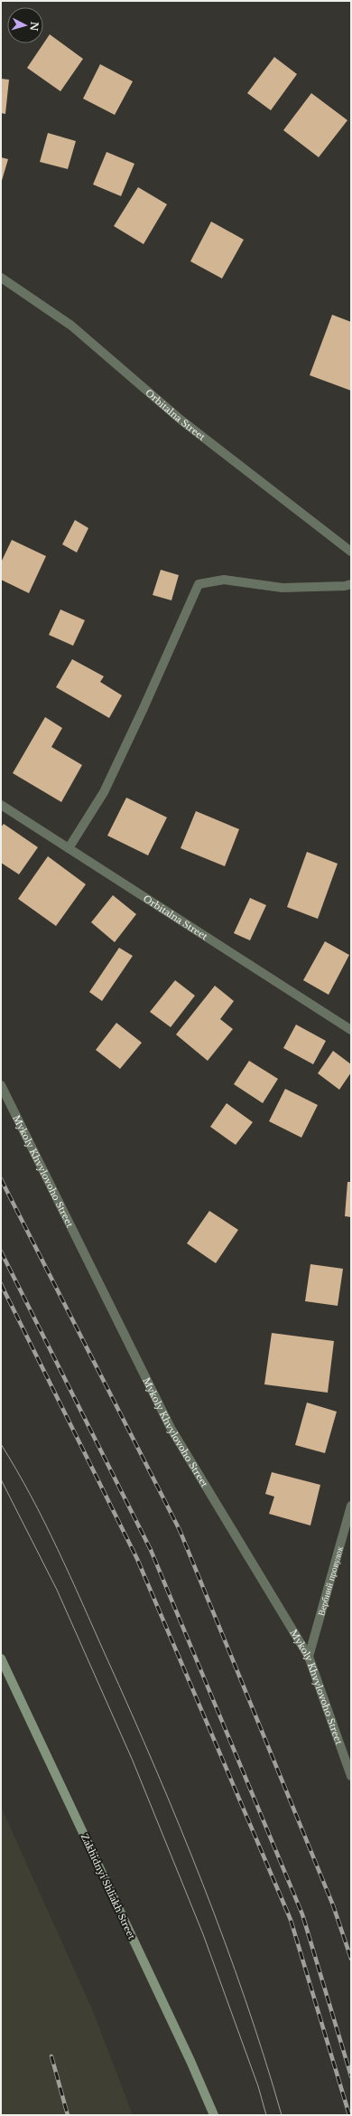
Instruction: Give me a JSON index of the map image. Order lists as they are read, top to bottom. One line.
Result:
{"streets":{"street":["Orbitalna Street","Mykoly Khvylovoho Street","Вербний провулок","Zakhidnyi Shliakh Street"]},"crossings":[["Mykoly Khvylovoho Street","Вербний провулок"]],"north":"right"}
